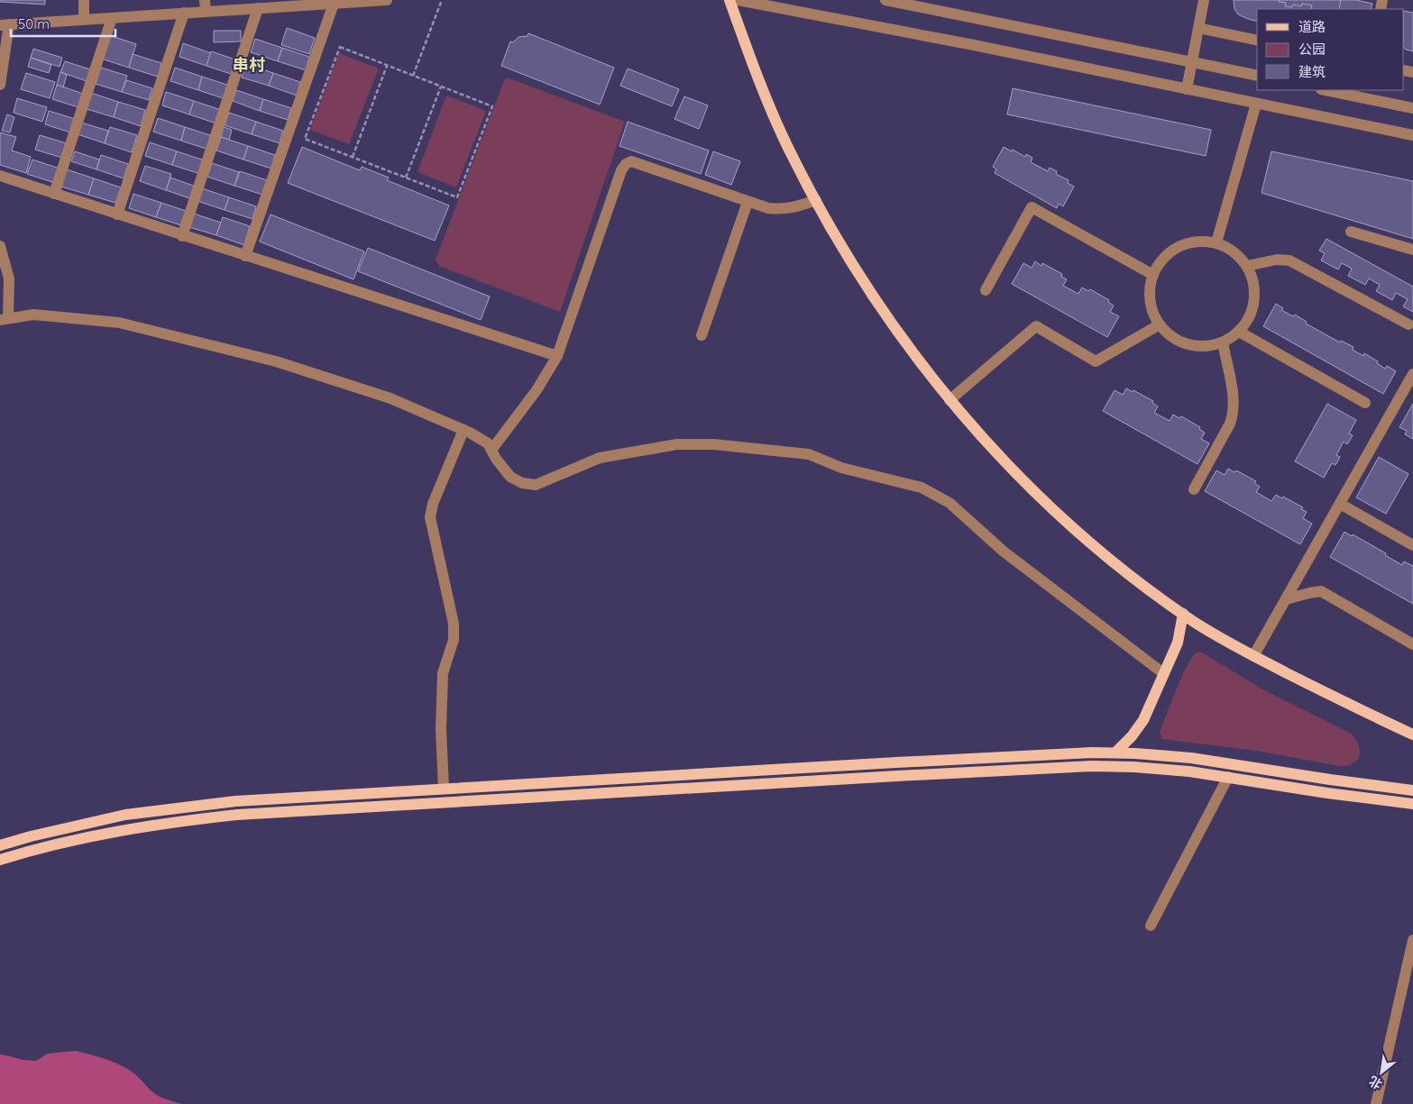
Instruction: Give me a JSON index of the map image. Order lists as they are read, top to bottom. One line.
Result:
{"districts":["串村"],"legend":["道路","公园","建筑"],"scale_bar":"50 m","north":"bottom left"}
